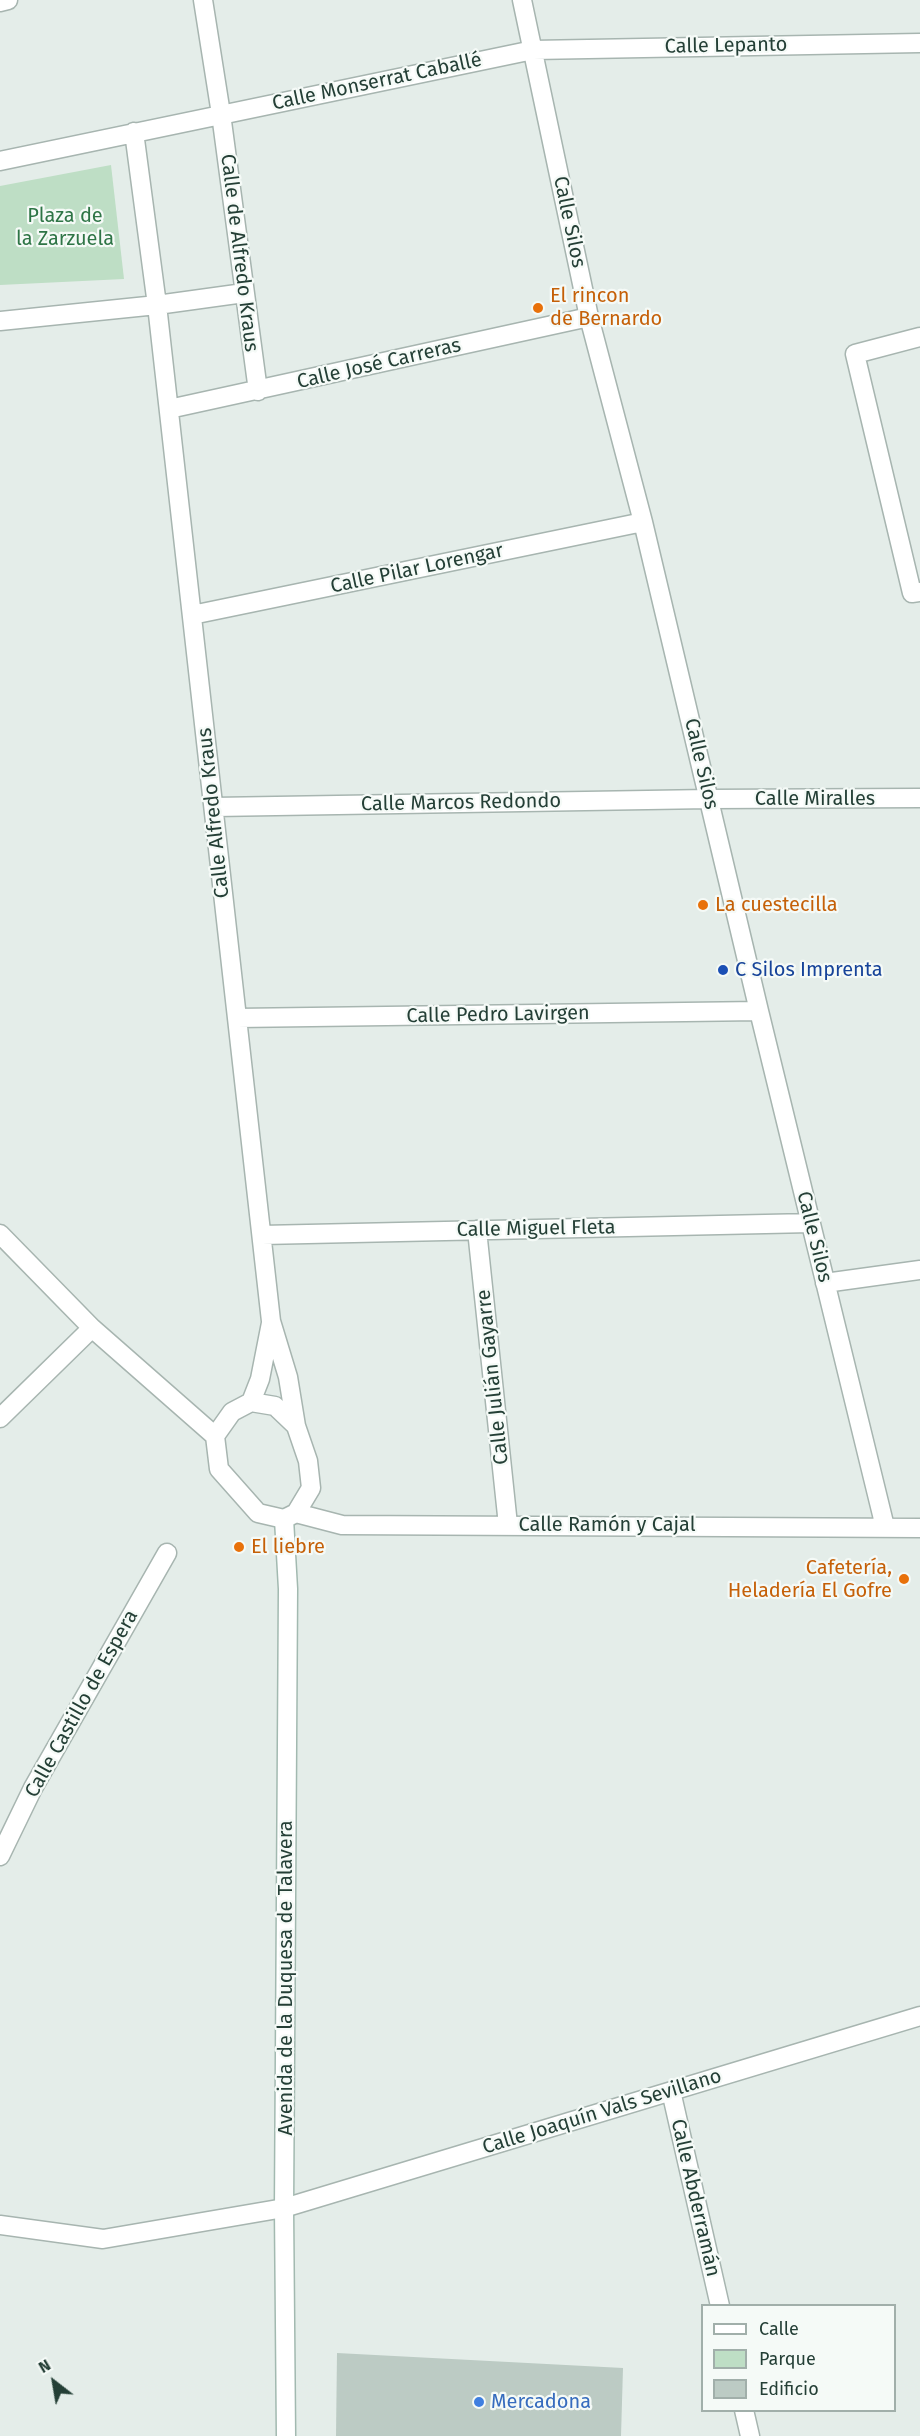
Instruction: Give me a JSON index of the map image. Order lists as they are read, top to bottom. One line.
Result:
{"streets":{"street":["Calle Lepanto","Calle Monserrat Caballé","Calle Silos","Calle de Alfredo Kraus","Calle José Carreras","Calle Pilar Lorengar","Calle Miralles","Calle Marcos Redondo","Calle Alfredo Kraus","Calle Pedro Lavirgen","Calle Miguel Fleta","Calle Julián Gayarre","Calle Ramón y Cajal","Calle Castillo de Espera","Avenida de la Duquesa de Talavera","Calle Joaquín Vals Sevillano","Calle Abderramán"]},"crossings":[["Calle Lepanto","Calle Monserrat Caballé"],["Calle Lepanto","Calle Silos"],["Calle Monserrat Caballé","Calle Silos"],["Calle Monserrat Caballé","Calle de Alfredo Kraus"],["Calle Silos","Calle José Carreras"],["Calle Silos","Calle Pilar Lorengar"],["Calle Silos","Calle Miralles"],["Calle Silos","Calle Marcos Redondo"],["Calle Silos","Calle Pedro Lavirgen"],["Calle Silos","Calle Miguel Fleta"],["Calle Silos","Calle Ramón y Cajal"],["Calle de Alfredo Kraus","Calle José Carreras"],["Calle José Carreras","Calle Alfredo Kraus"],["Calle Pilar Lorengar","Calle Alfredo Kraus"],["Calle Miralles","Calle Marcos Redondo"],["Calle Marcos Redondo","Calle Alfredo Kraus"],["Calle Alfredo Kraus","Calle Pedro Lavirgen"],["Calle Alfredo Kraus","Calle Miguel Fleta"],["Calle Miguel Fleta","Calle Julián Gayarre"],["Calle Julián Gayarre","Calle Ramón y Cajal"],["Calle Ramón y Cajal","Avenida de la Duquesa de Talavera"],["Avenida de la Duquesa de Talavera","Calle Joaquín Vals Sevillano"],["Calle Joaquín Vals Sevillano","Calle Abderramán"]],"parks":["Plaza de la Zarzuela"],"places":["El rincon de Bernardo","La cuestecilla","C Silos Imprenta","El liebre","Cafetería, Heladería El Gofre","Mercadona"],"legend":["Calle","Parque","Edificio"],"north":"top left"}
